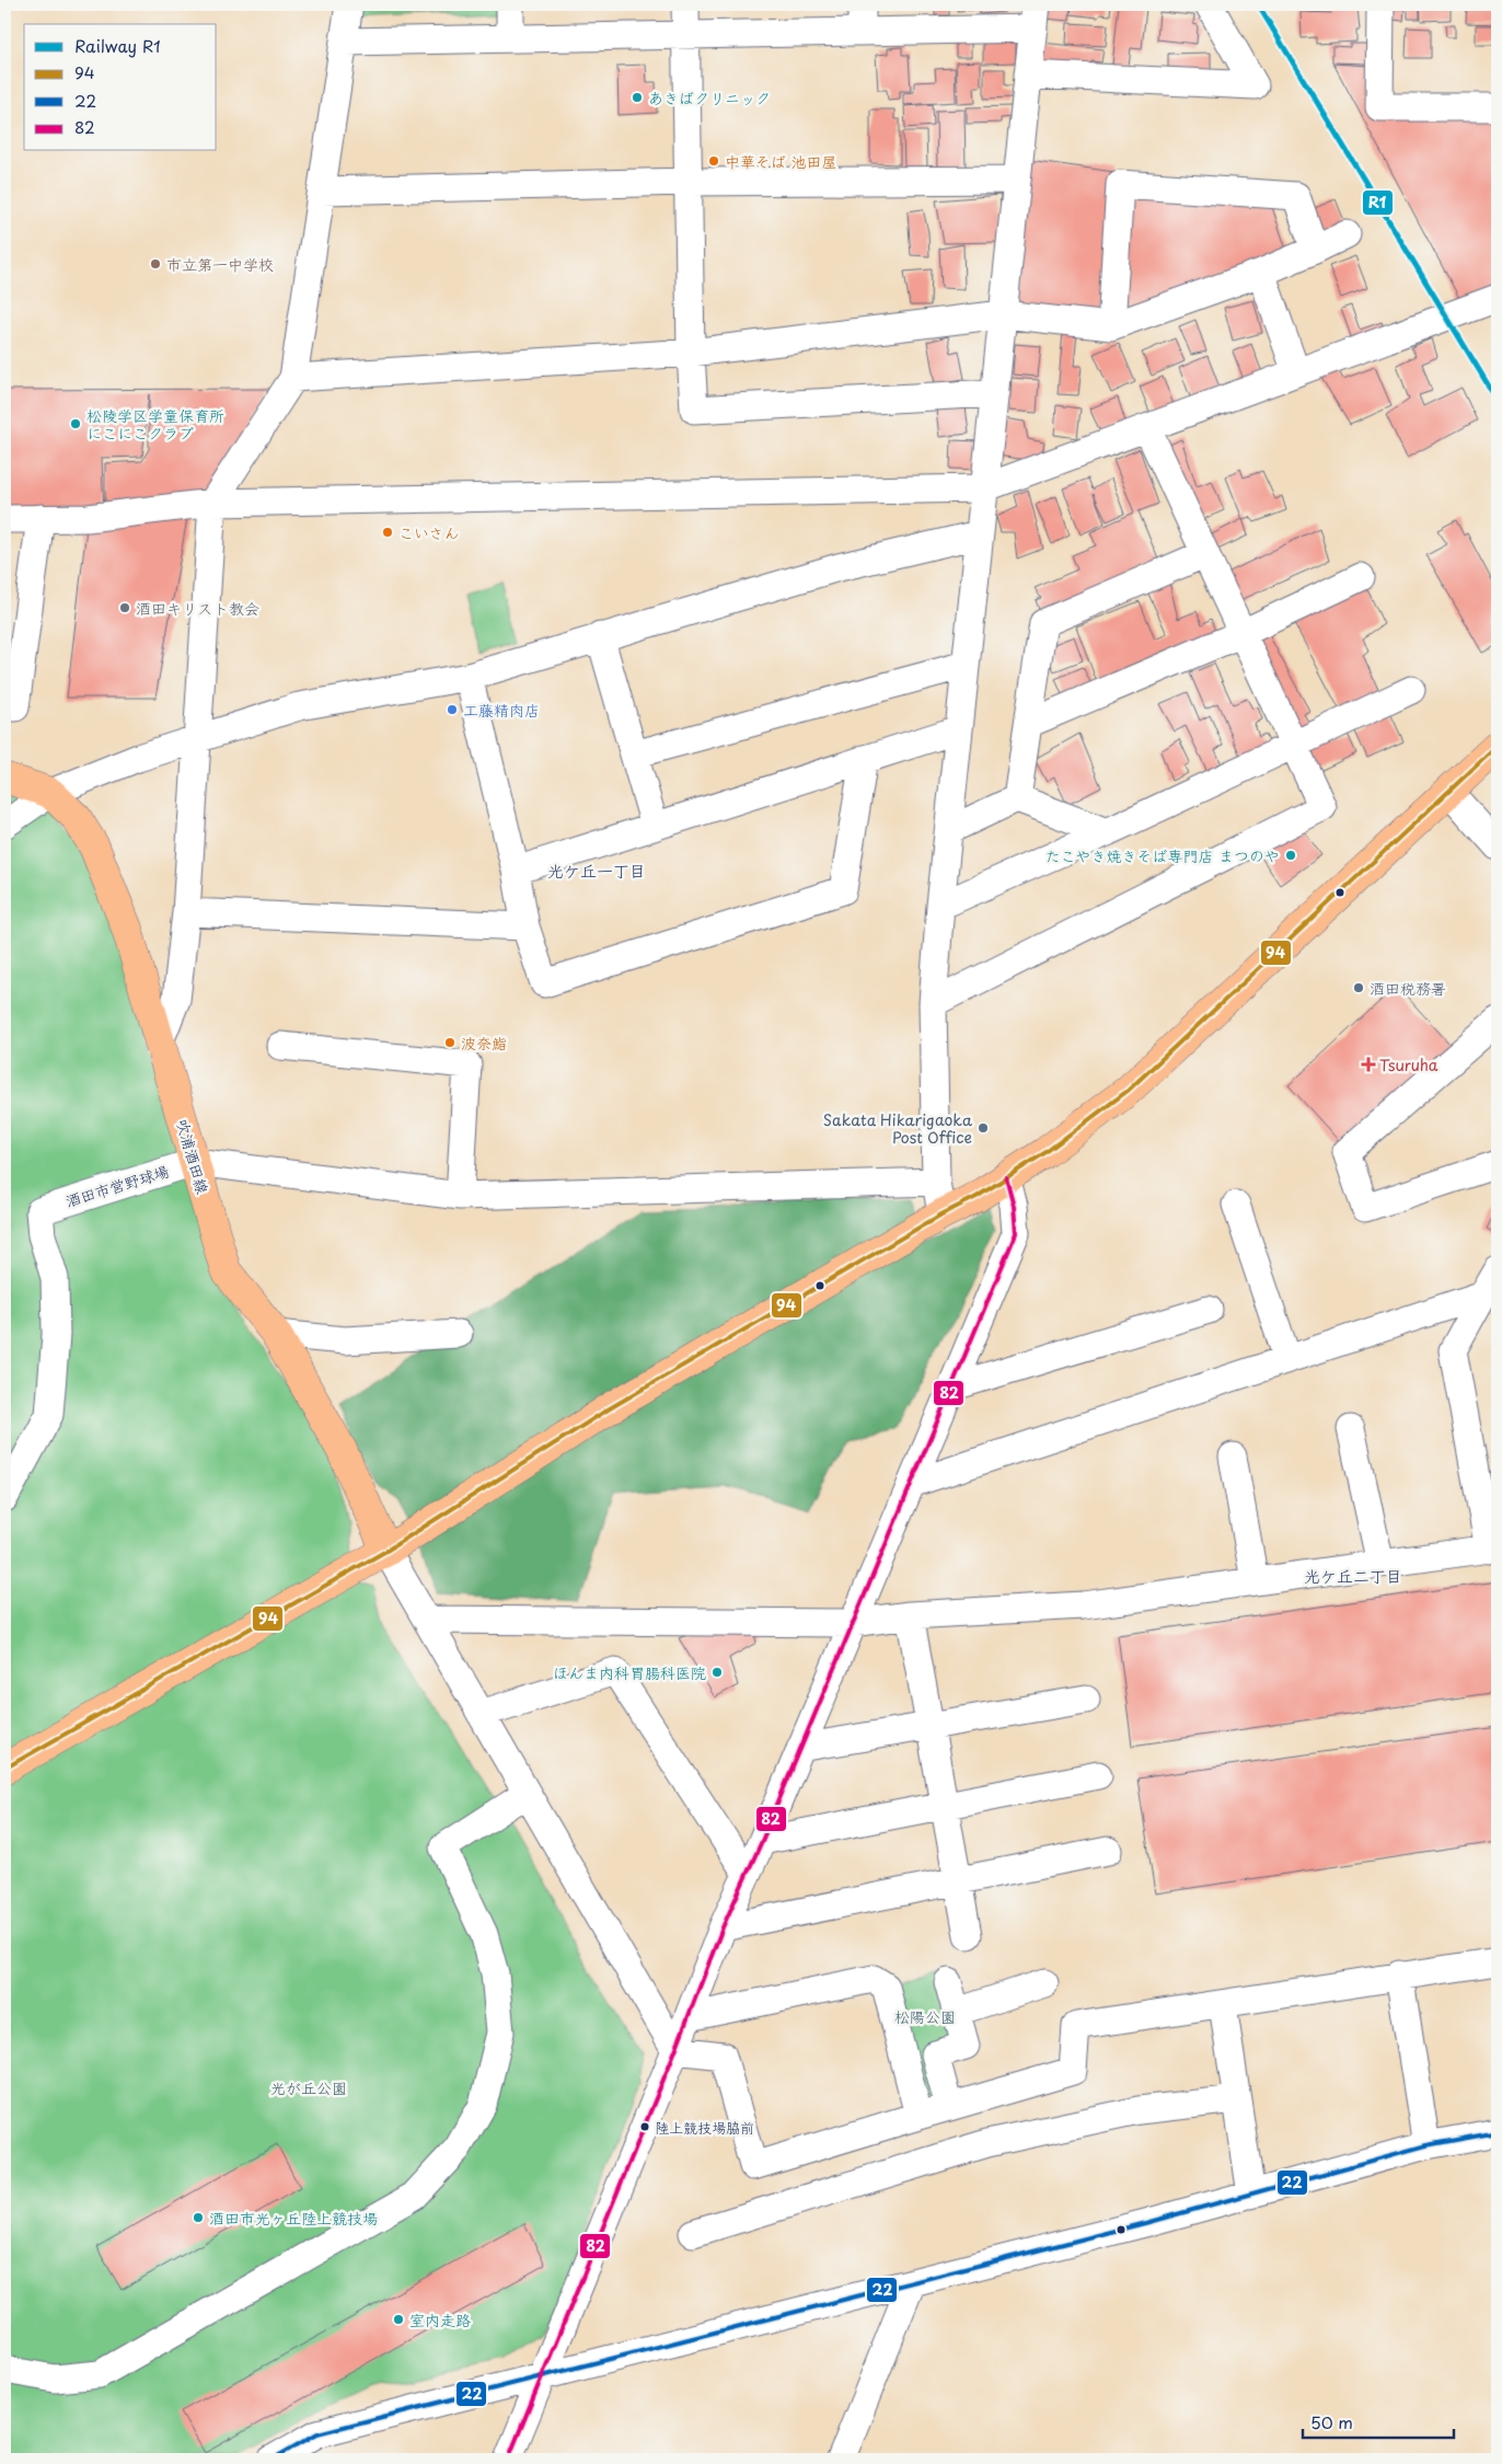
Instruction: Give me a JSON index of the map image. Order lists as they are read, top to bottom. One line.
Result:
{"streets":{"main road":["吹浦酒田線"],"street":["酒田市営野球場"]},"crossings":[["吹浦酒田線","酒田市営野球場"]],"districts":["光ケ丘一丁目","光ケ丘二丁目"],"parks":["松陽公園","光が丘公園"],"places":{"other":["あきばクリニック","中華そば 池田屋","市立第一中学校","松陵学区学童保育所 にこにこクラブ","こいさん","酒田キリスト教会","工藤精肉店","たこやき焼きそば専門店 まつのや","酒田税務署","波奈鮨","Sakata Hikarigaoka Post Office","ほんま内科胃腸科医院","陸上競技場脇前","酒田市光ヶ丘陸上競技場","室内走路"],"health":["Tsuruha"]},"lines":["rail line R1","transit line 94","transit line 82","transit line 22"],"legend":["Railway R1","94","22","82"],"scale_bar":"50 m"}
